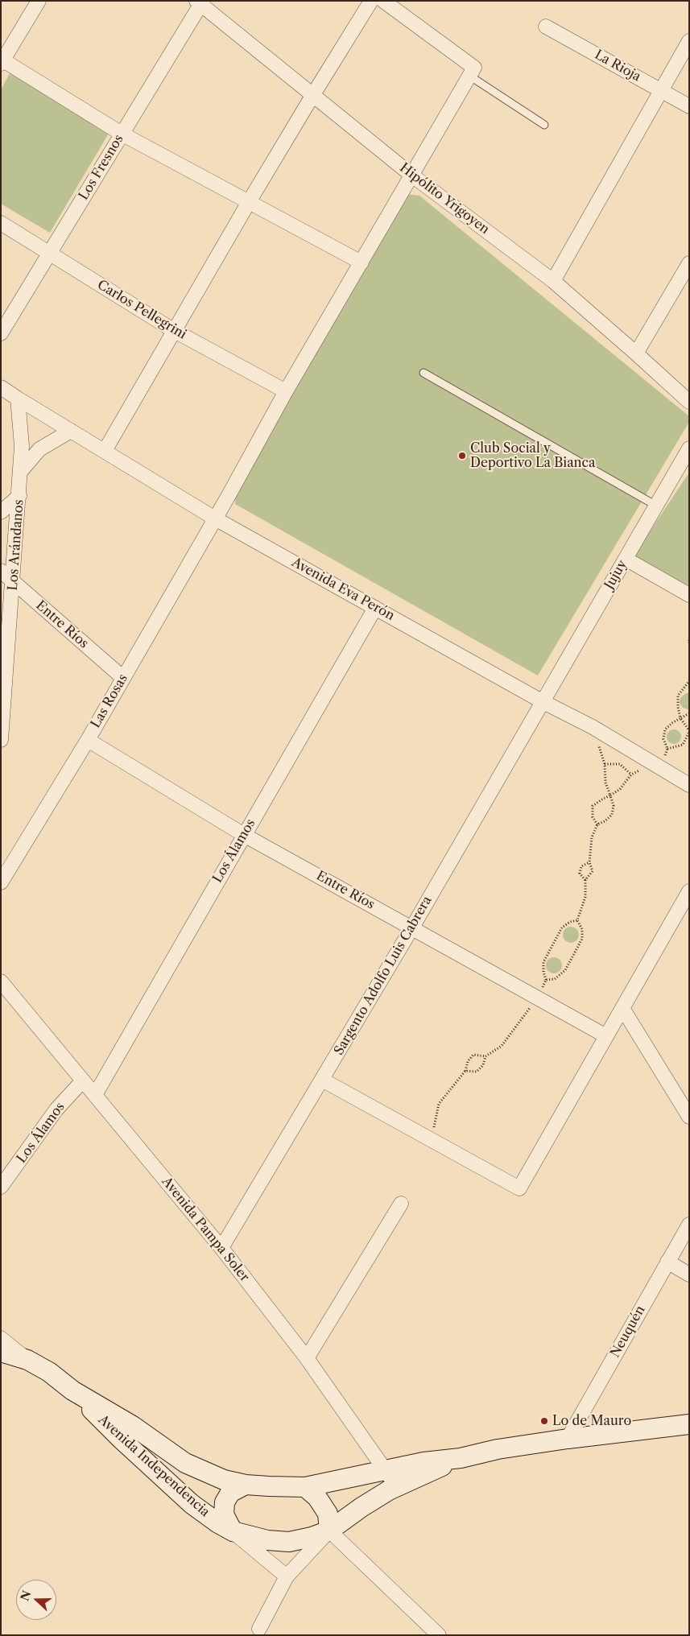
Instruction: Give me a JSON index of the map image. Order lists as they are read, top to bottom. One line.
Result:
{"streets":{"main road":["Avenida Independencia"],"street":["La Rioja","Los Fresnos","Hipólito Yrigoyen","Carlos Pellegrini","Los Arándanos","Jujuy","Avenida Eva Perón","Entre Ríos","Las Rosas","Los Álamos","Sargento Adolfo Luis Cabrera","Avenida Pampa Soler","Neuquén"]},"crossings":[["Los Fresnos","Hipólito Yrigoyen"],["Los Fresnos","Carlos Pellegrini"],["Hipólito Yrigoyen","Las Rosas"],["Carlos Pellegrini","Las Rosas"],["Los Arándanos","Avenida Eva Perón"],["Los Arándanos","Entre Ríos"],["Jujuy","Avenida Eva Perón"],["Jujuy","Sargento Adolfo Luis Cabrera"],["Avenida Eva Perón","Las Rosas"],["Avenida Eva Perón","Los Álamos"],["Avenida Eva Perón","Sargento Adolfo Luis Cabrera"],["Entre Ríos","Las Rosas"],["Entre Ríos","Los Álamos"],["Entre Ríos","Sargento Adolfo Luis Cabrera"],["Los Álamos","Avenida Pampa Soler"],["Sargento Adolfo Luis Cabrera","Avenida Pampa Soler"],["Avenida Pampa Soler","Avenida Independencia"],["Neuquén","Avenida Independencia"]],"places":["Club Social y Deportivo La Bianca","Lo de Mauro"],"north":"left"}
